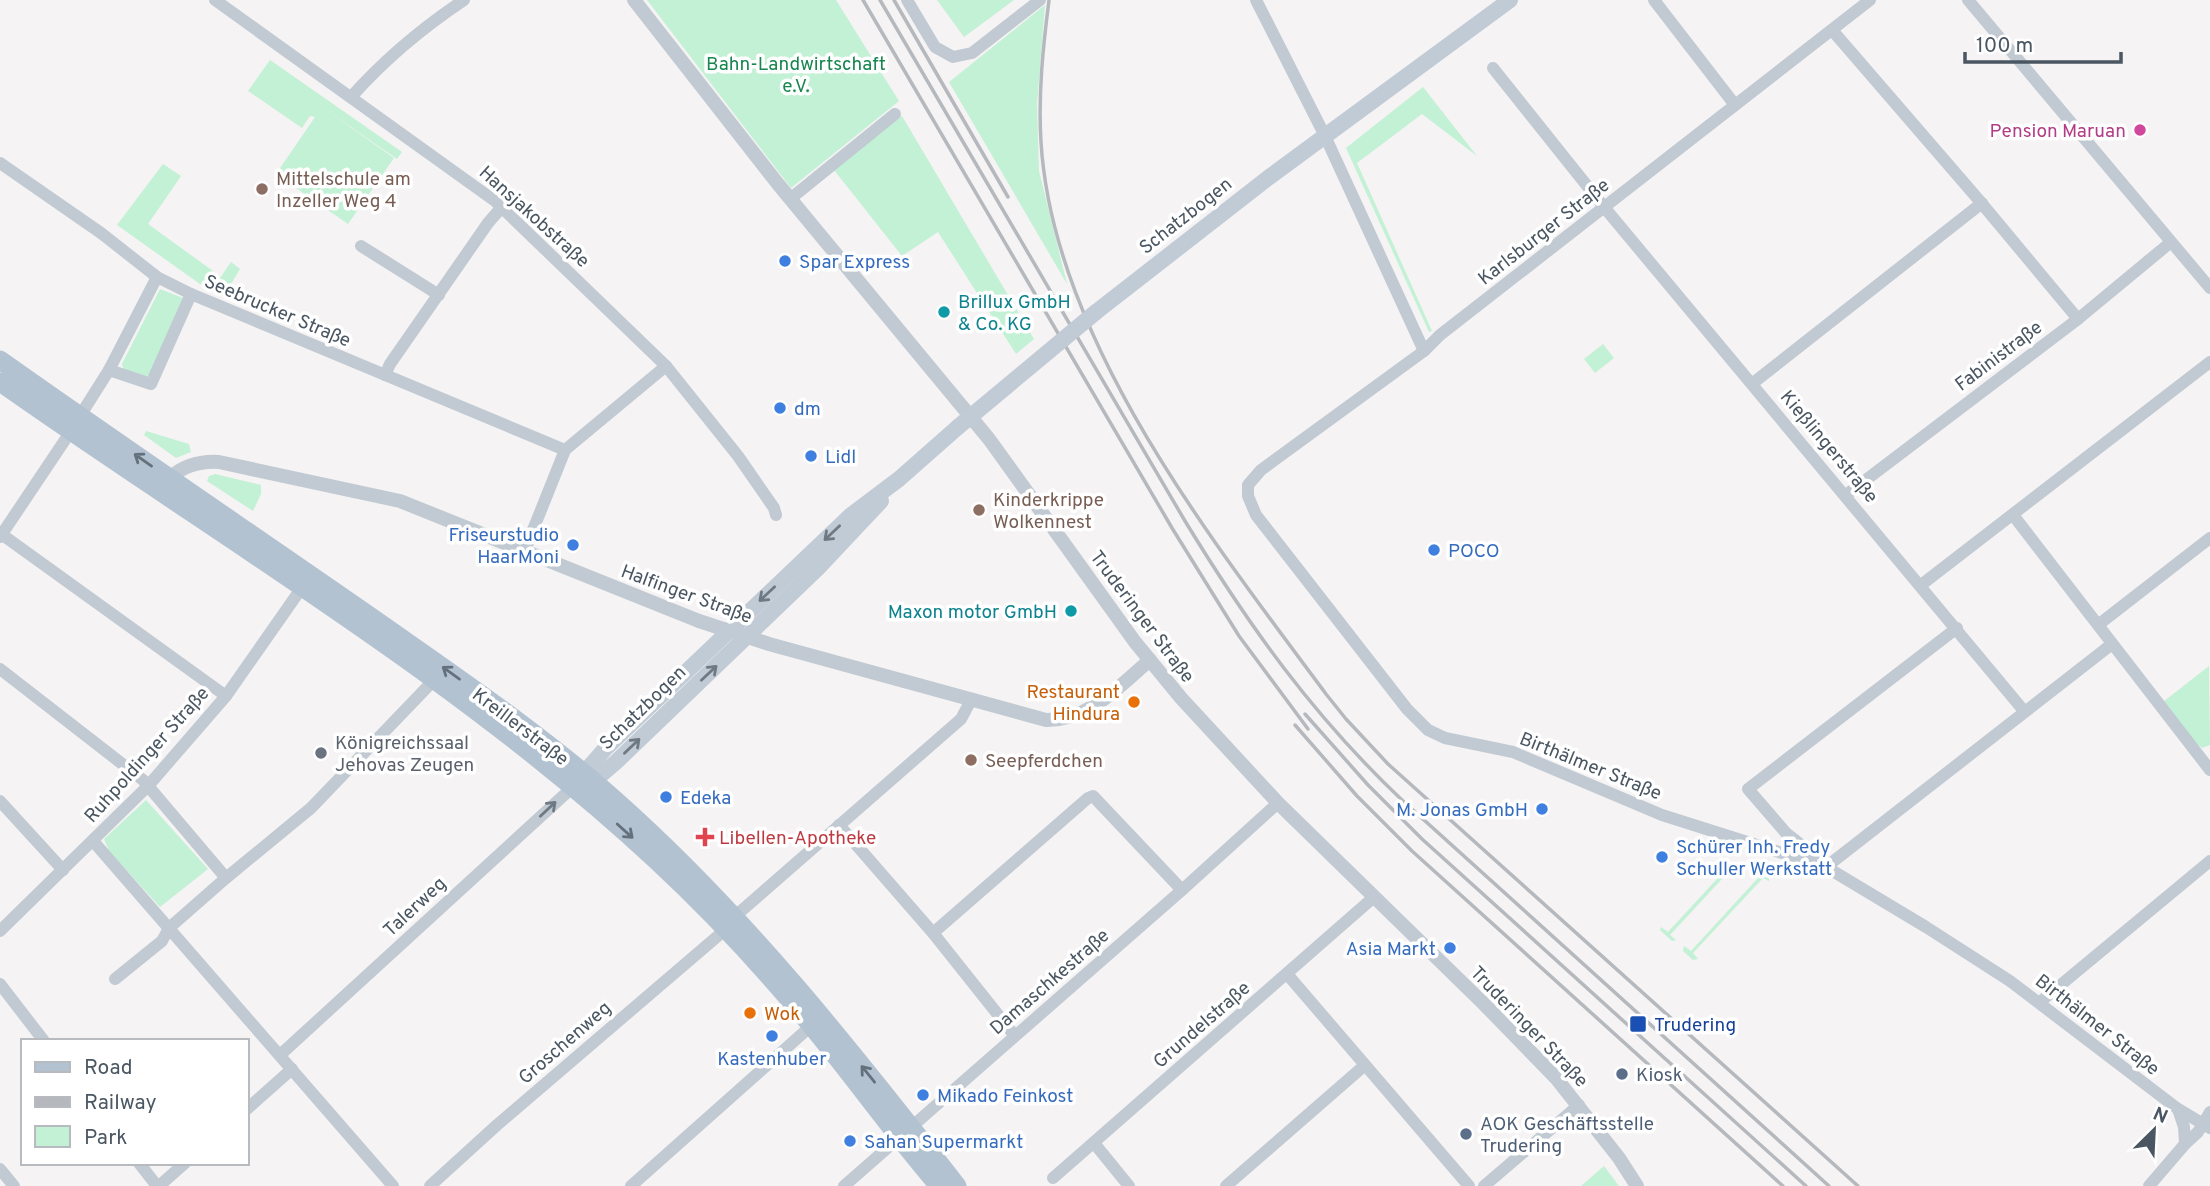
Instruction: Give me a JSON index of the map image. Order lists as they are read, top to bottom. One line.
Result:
{"streets":{"main road":["Schatzbogen","Kreillerstraße"],"street":["Hansjakobstraße","Karlsburger Straße","Seebrucker Straße","Fabinistraße","Kießlingerstraße","Halfinger Straße","Truderinger Straße","Ruhpoldinger Straße","Birthälmer Straße","Talerweg","Damaschkestraße","Grundelstraße","Groschenweg"]},"crossings":[["Schatzbogen","Halfinger Straße"],["Schatzbogen","Kreillerstraße"],["Schatzbogen","Talerweg"],["Karlsburger Straße","Kießlingerstraße"],["Karlsburger Straße","Birthälmer Straße"],["Fabinistraße","Kießlingerstraße"],["Kießlingerstraße","Birthälmer Straße"],["Halfinger Straße","Truderinger Straße"],["Halfinger Straße","Kreillerstraße"],["Halfinger Straße","Groschenweg"],["Truderinger Straße","Damaschkestraße"],["Truderinger Straße","Grundelstraße"],["Kreillerstraße","Ruhpoldinger Straße"],["Kreillerstraße","Talerweg"],["Kreillerstraße","Damaschkestraße"],["Kreillerstraße","Groschenweg"]],"one_way":["Talerweg"],"parks":["Bahn-Landwirtschaft e.V."],"places":{"other":["Pension Maruan","Mittelschule am Inzeller Weg 4","Spar Express","Brillux GmbH & Co. KG","dm","Lidl","Kinderkrippe Wolkennest","Friseurstudio HaarMoni","POCO","Maxon motor GmbH","Restaurant Hindura","Königreichssaal Jehovas Zeugen","Seepferdchen","Edeka","M. Jonas GmbH","Schürer Inh. Fredy Schuller Werkstatt","Asia Markt","Wok","Kastenhuber","Kiosk","Mikado Feinkost","AOK Geschäftsstelle Trudering","Sahan Supermarkt"],"health":["Libellen-Apotheke"],"transit":["Trudering"]},"legend":["Road","Railway","Park"],"scale_bar":"100 m","north":"top right"}
